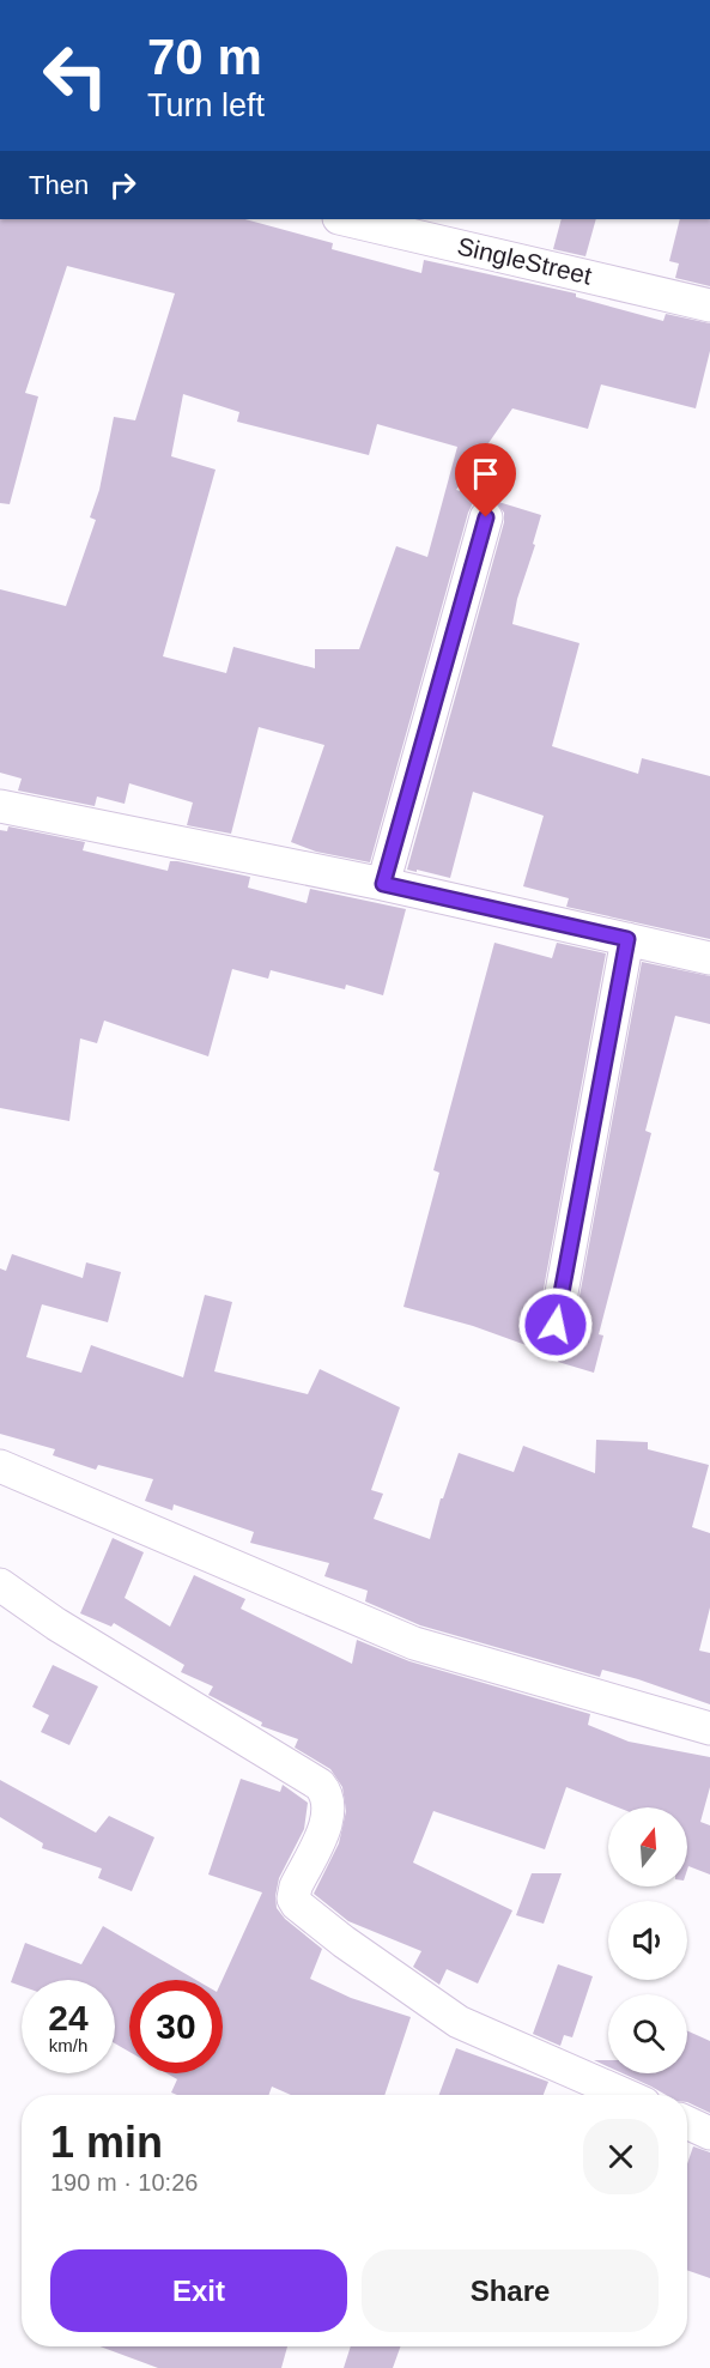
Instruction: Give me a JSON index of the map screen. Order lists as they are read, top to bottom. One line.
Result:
{"streets":{"street":["SingleStreet"]},"north":"top","page":{"turn":["70 m","Turn left"],"then":"Then","speed":"24 km/h","limit":"30","heading":["1 min","190 m · 10:26"],"buttons":["Exit","Share"]}}
